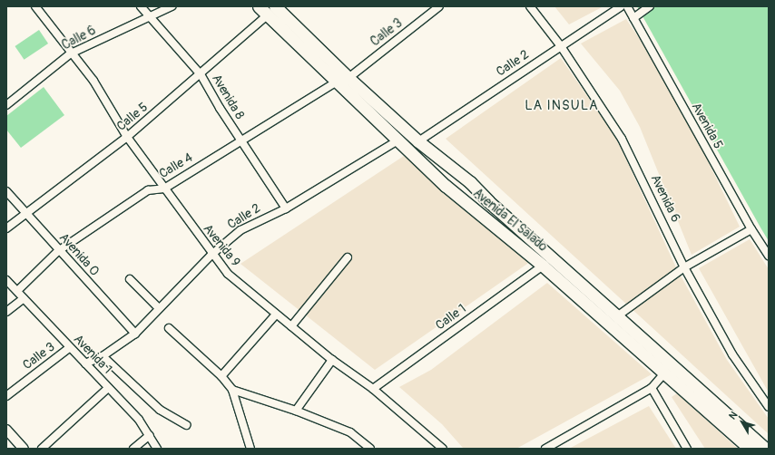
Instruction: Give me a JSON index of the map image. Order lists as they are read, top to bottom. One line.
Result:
{"streets":{"main road":["Avenida El Salado"],"street":["Calle 3","Calle 6","Calle 2","Avenida 8","Calle 5","Avenida 5","Calle 4","Avenida 6","Avenida 9","Avenida 0","Calle 1","Avenida 1"]},"crossings":[["Calle 3","Avenida El Salado"],["Calle 3","Avenida 1"],["Calle 6","Avenida 8"],["Calle 6","Avenida 9"],["Calle 2","Avenida 8"],["Calle 2","Avenida 6"],["Calle 2","Avenida El Salado"],["Calle 2","Avenida 9"],["Calle 2","Avenida 0"],["Calle 2","Avenida 1"],["Avenida 8","Calle 5"],["Avenida 8","Calle 4"],["Calle 5","Avenida El Salado"],["Calle 5","Avenida 9"],["Calle 5","Avenida 0"],["Calle 4","Avenida El Salado"],["Calle 4","Avenida 9"],["Calle 4","Avenida 0"],["Calle 4","Avenida 1"],["Avenida El Salado","Calle 1"],["Avenida 9","Calle 1"]],"districts":["LA INSULA"],"north":"top left"}
